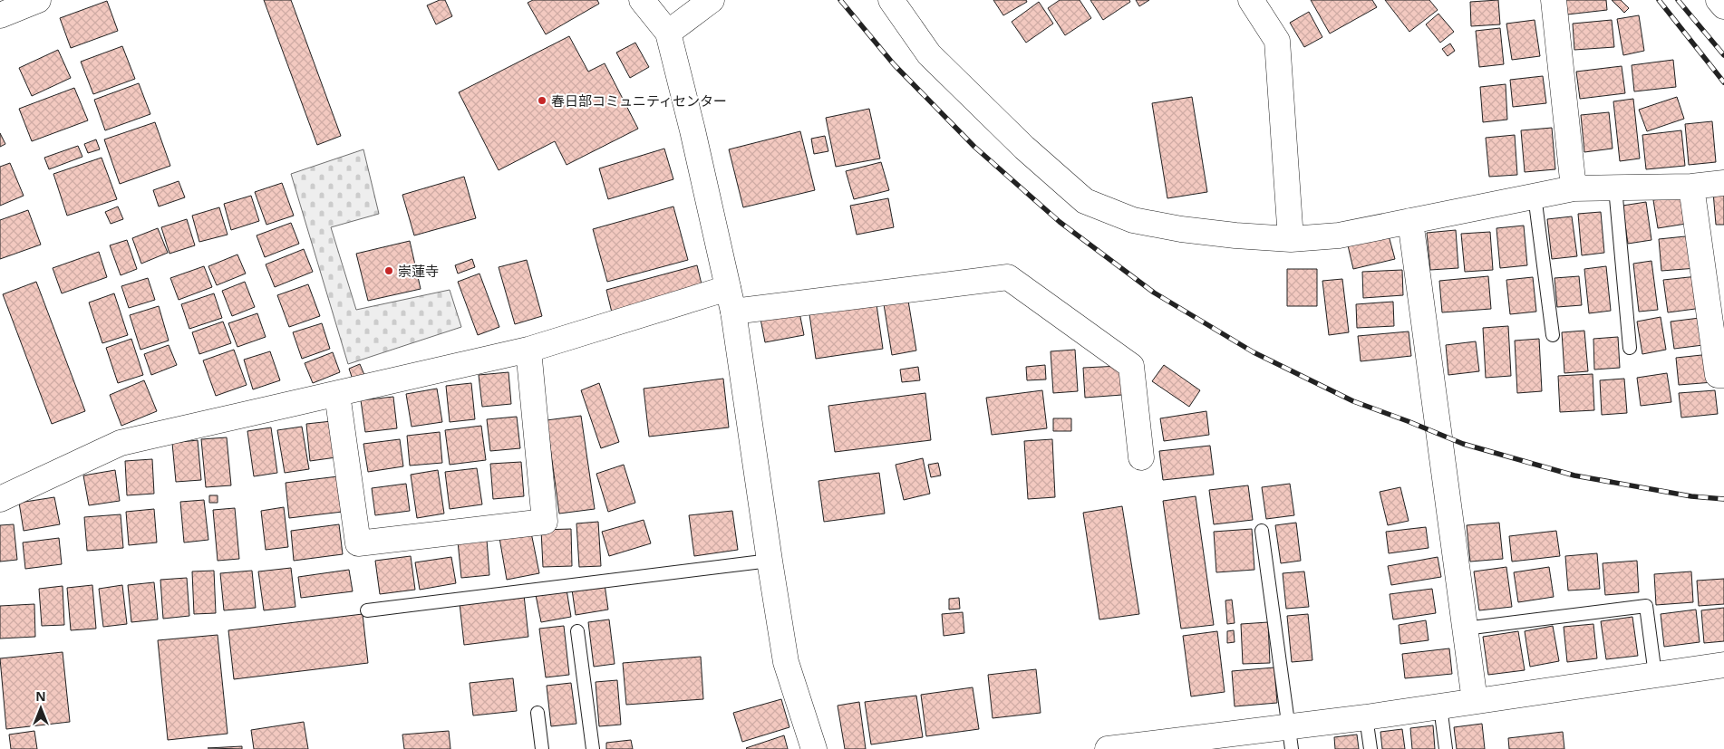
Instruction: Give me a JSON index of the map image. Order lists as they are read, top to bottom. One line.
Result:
{"places":["春日部コミュニティセンター","崇蓮寺"],"north":"top"}
